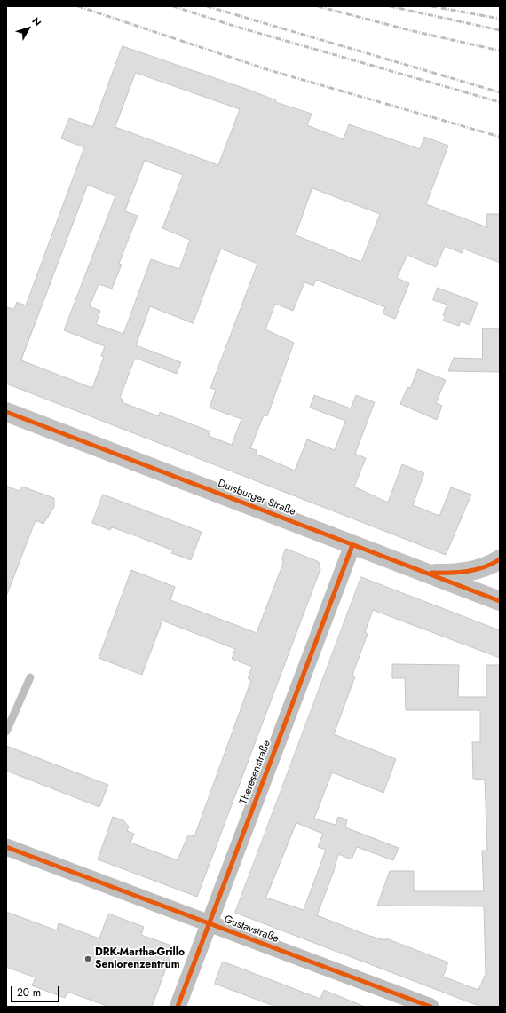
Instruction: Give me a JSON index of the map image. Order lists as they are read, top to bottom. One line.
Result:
{"streets":{"main road":["Duisburger Straße"],"street":["Theresenstraße","Gustavstraße"]},"crossings":[["Duisburger Straße","Theresenstraße"],["Theresenstraße","Gustavstraße"]],"places":["DRK-Martha-Grillo Seniorenzentrum"],"scale_bar":"20 m","north":"top right"}
